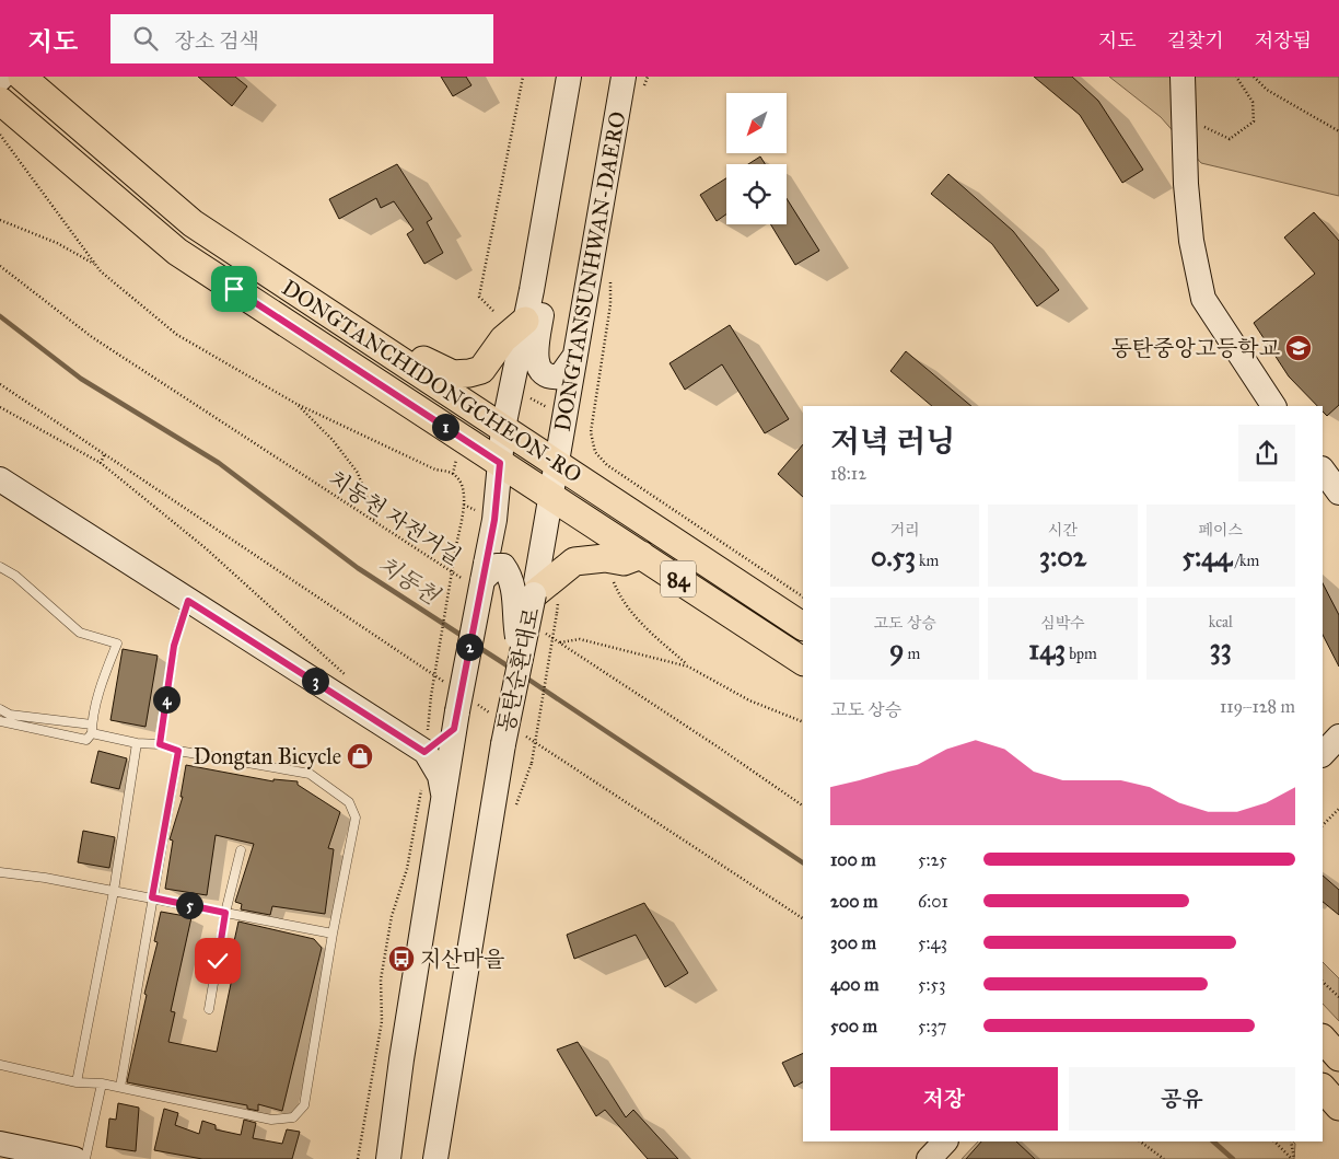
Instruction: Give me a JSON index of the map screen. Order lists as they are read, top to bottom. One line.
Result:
{"streets":{"main road":["DONGTANCHIDONGCHEON-RO","84"],"street":["DONGTANSUNHWAN-DAERO","동탄순환대로"],"path":["치동천 자전거길"]},"crossings":[["DONGTANSUNHWAN-DAERO","DONGTANCHIDONGCHEON-RO"],["DONGTANSUNHWAN-DAERO","동탄순환대로"]],"water":["치동천"],"places":{"school or university":["동탄중앙고등학교"],"shop":["Dongtan Bicycle"],"bus stop":["지산마을"]},"north":"bottom left","page":{"header":"지도","search":"장소 검색","nav":["지도","길찾기","저장됨"],"heading":["저녁 러닝","18:12"],"pins":["1","2","3","4","5"],"stats":[["거리","0.53 km"],["시간","3:02"],["페이스","5:44 /km"],["고도 상승","9 m"],["심박수","143 bpm"],["kcal","33"]],"chart":["고도 상승","119–128 m"],"list":[{"name":"100 m","note":"5:25"},{"name":"200 m","note":"6:01"},{"name":"300 m","note":"5:43"},{"name":"400 m","note":"5:53"},{"name":"500 m","note":"5:37"}],"buttons":["저장","공유"]}}
